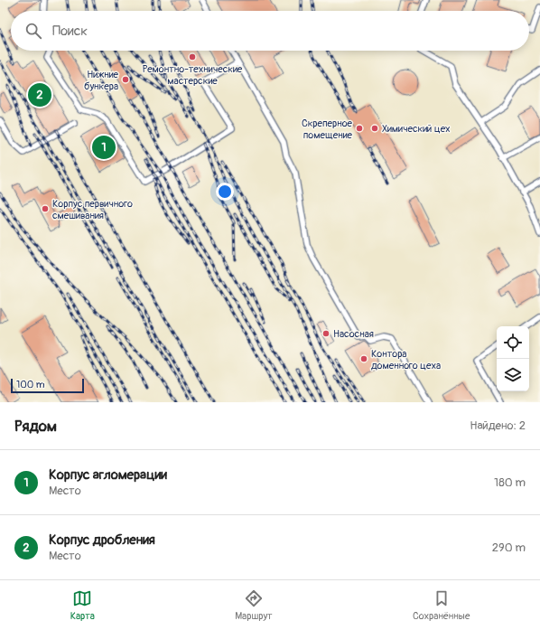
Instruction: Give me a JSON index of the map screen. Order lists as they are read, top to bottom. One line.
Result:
{"places":["Ремонтно-технические мастерские","Нижние бункера","Скреперное помещение","Химический цех","Корпус первичного смешивания","Насосная","Контора доменного цеха"],"scale_bar":"100 m","page":{"search":"Поиск","pins":["2","1"],"scale":"100 m","heading":["Рядом","Найдено: 2"],"list":[{"mark":"1","name":"Корпус агломерации","note":"Место","value":"180 m"},{"mark":"2","name":"Корпус дробления","note":"Место","value":"290 m"}],"nav":["Карта","Маршрут","Сохранённые"]}}
